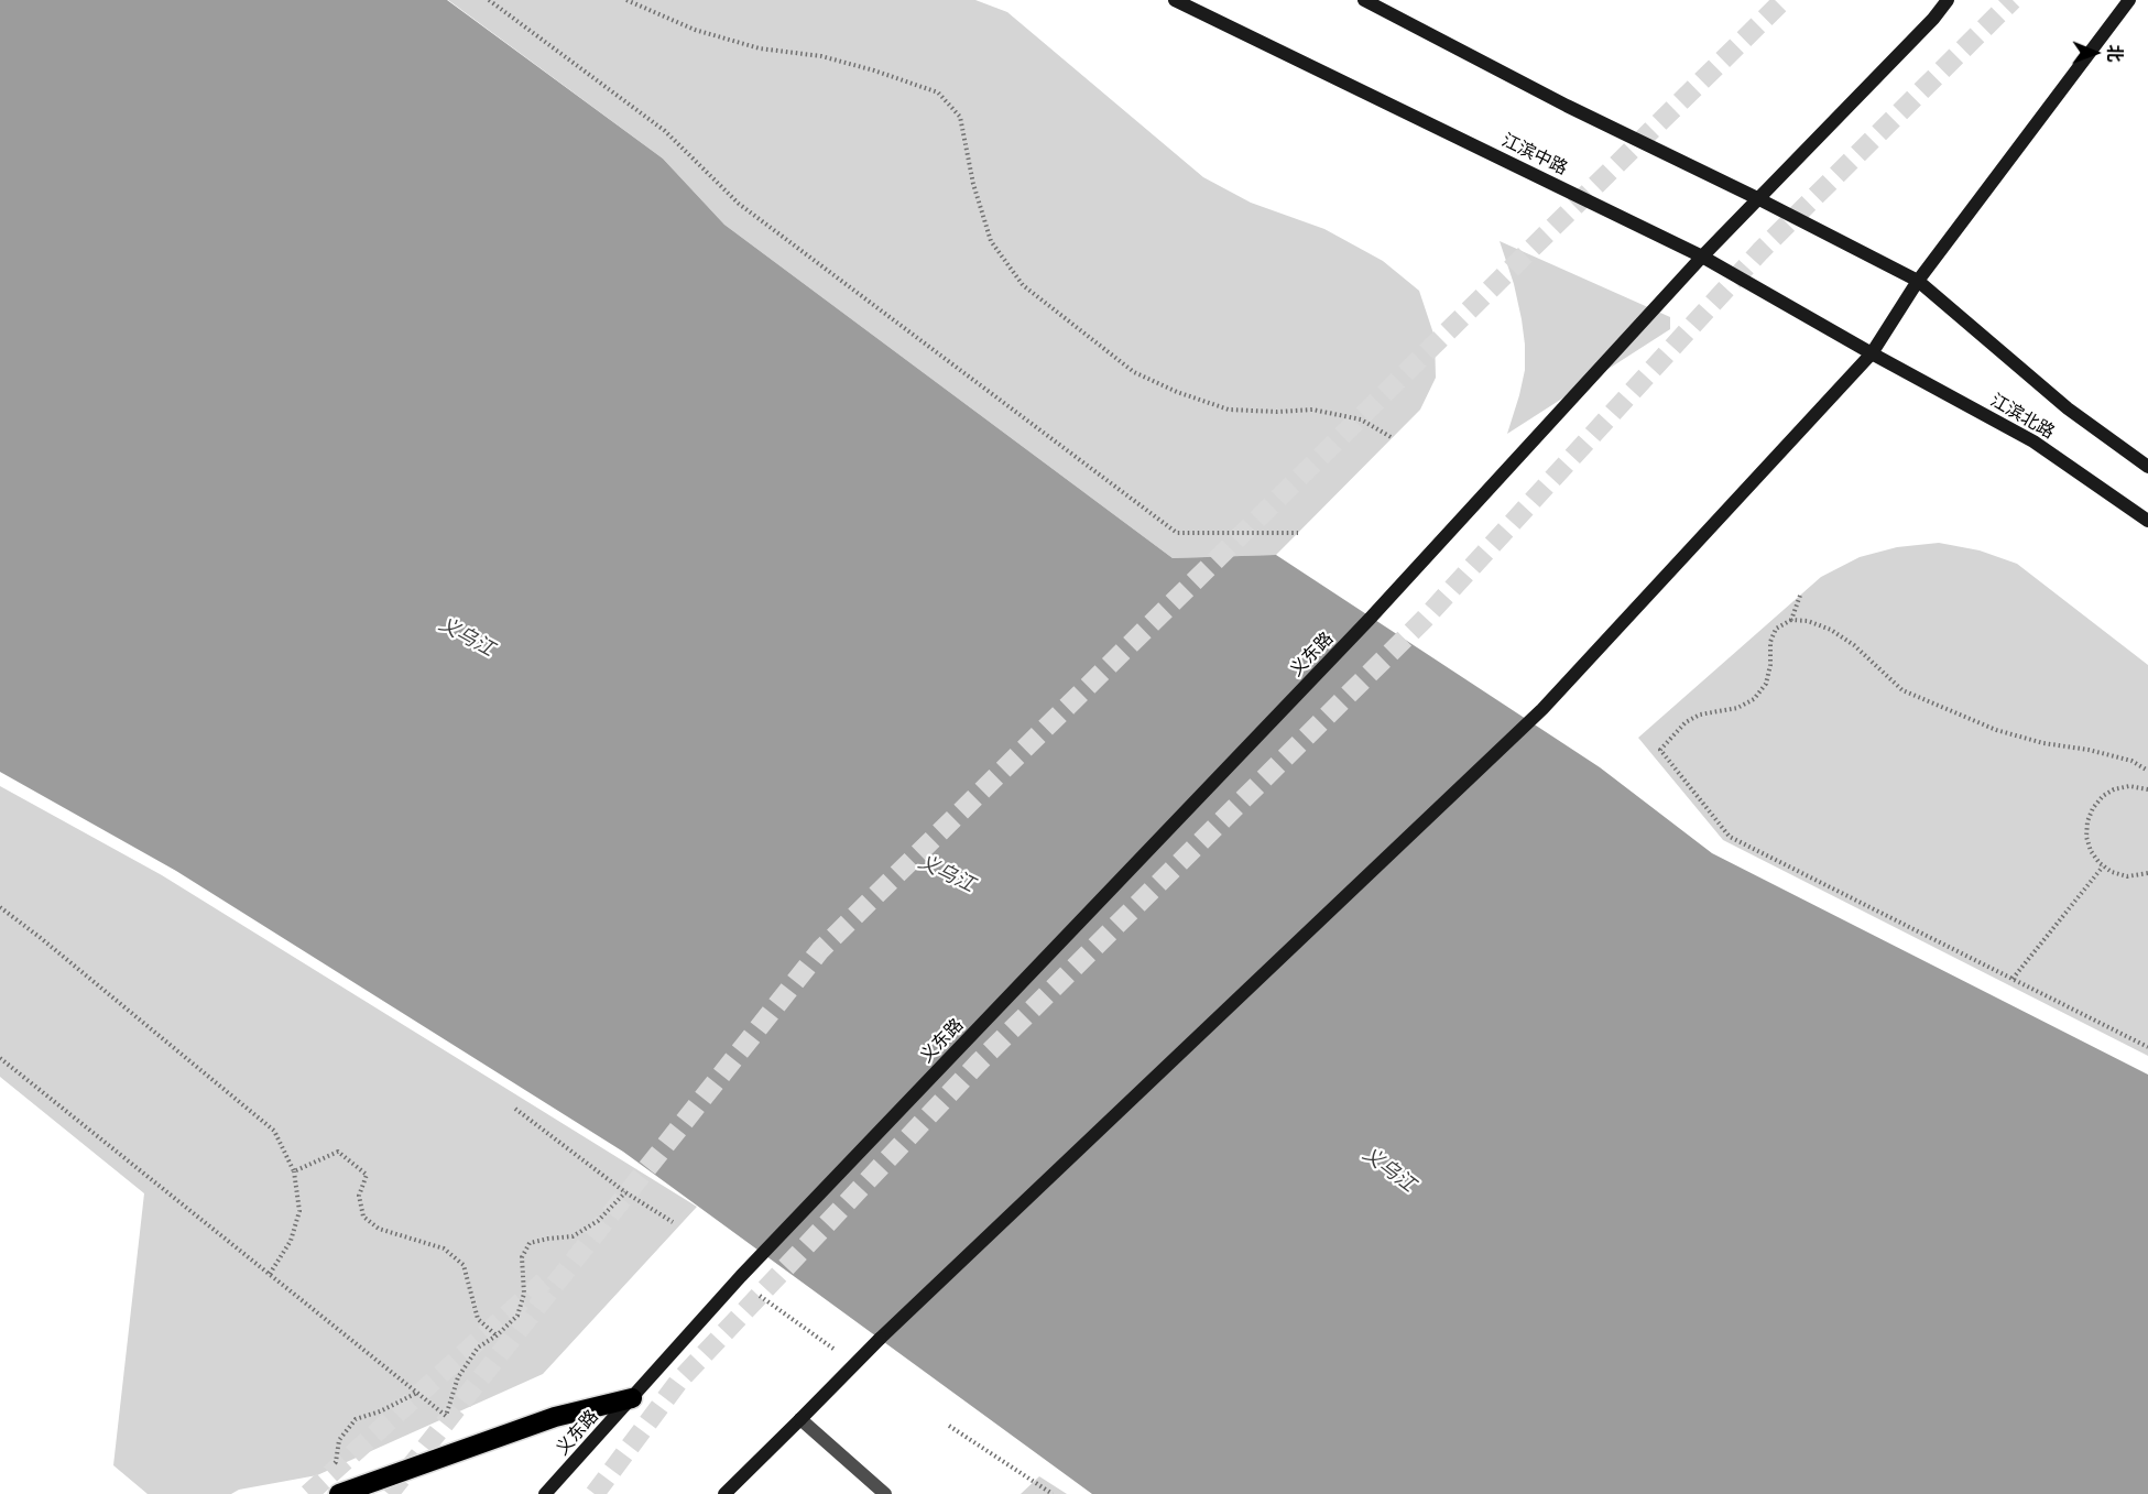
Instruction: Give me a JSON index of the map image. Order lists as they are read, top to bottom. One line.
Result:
{"streets":{"main road":["江滨中路","江滨北路","义东路"]},"crossings":[["江滨中路","江滨北路"],["江滨中路","义东路"]],"water":["义乌江"],"north":"right"}
